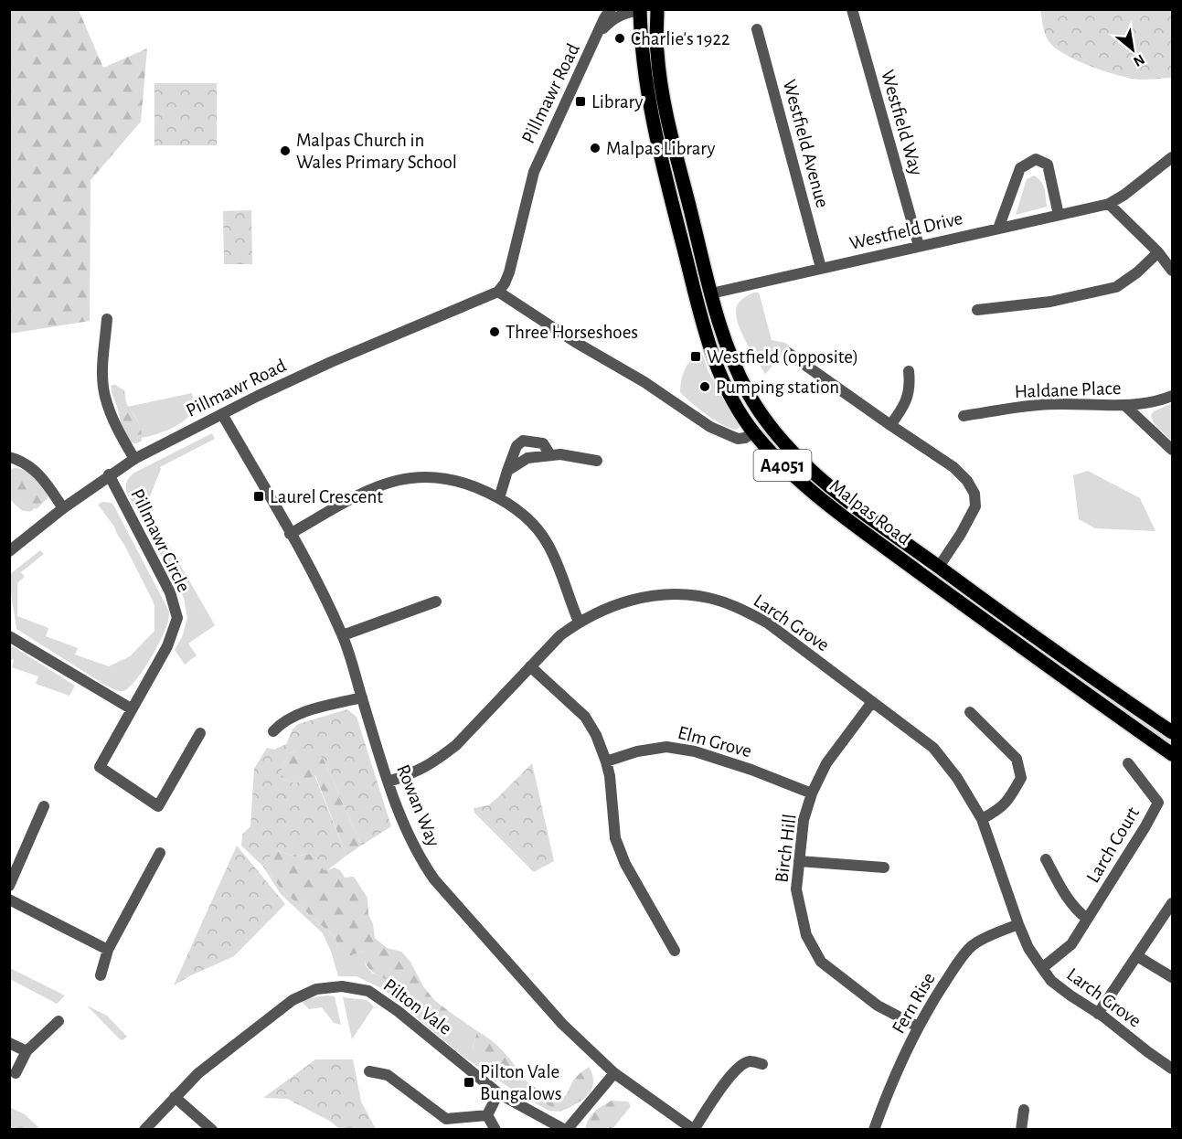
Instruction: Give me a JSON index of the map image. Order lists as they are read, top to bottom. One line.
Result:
{"streets":{"main road":["A4051","Malpas Road"],"street":["Pillmawr Road","Westfield Way","Westfield Avenue","Westfield Drive","Haldane Place","Pillmawr Circle","Larch Grove","Elm Grove","Rowan Way","Larch Court","Birch Hill","Fern Rise","Pilton Vale"]},"crossings":[["Pillmawr Road","Malpas Road"],["Pillmawr Road","Pillmawr Circle"],["Pillmawr Road","Rowan Way"],["Westfield Way","Westfield Drive"],["Westfield Avenue","Westfield Drive"],["Westfield Drive","Malpas Road"],["Larch Grove","Rowan Way"],["Larch Grove","Larch Court"],["Larch Grove","Birch Hill"],["Larch Grove","Fern Rise"],["Elm Grove","Birch Hill"],["Rowan Way","Pilton Vale"],["Birch Hill","Fern Rise"]],"places":{"other":["Charlie's 1922","Malpas Library","Malpas Church in Wales Primary School","Three Horseshoes","Pumping station"],"transit":["Library","Westfield (opposite)","Laurel Crescent","Pilton Vale Bungalows"]},"north":"bottom right"}
